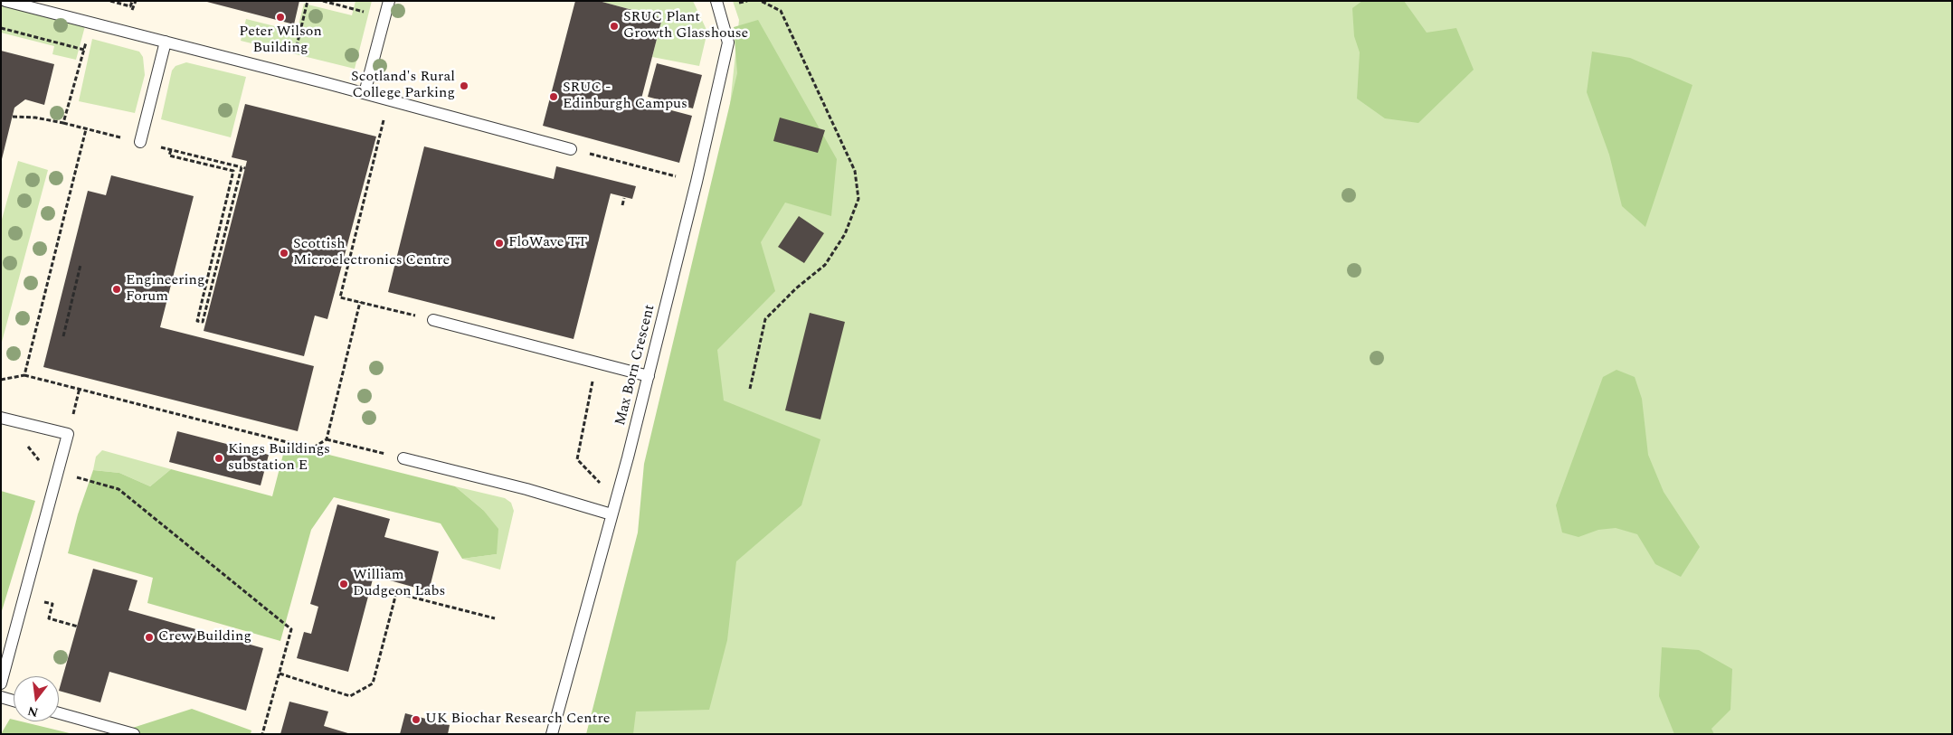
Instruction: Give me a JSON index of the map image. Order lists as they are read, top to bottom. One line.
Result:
{"streets":{"lane":["Max Born Crescent"]},"places":["Peter Wilson Building","SRUC Plant Growth Glasshouse","Scotland's Rural College Parking","SRUC - Edinburgh Campus","FloWave TT","Scottish Microelectronics Centre","Engineering Forum","Kings Buildings substation E","William Dudgeon Labs","Crew Building","UK Biochar Research Centre"],"north":"bottom"}
